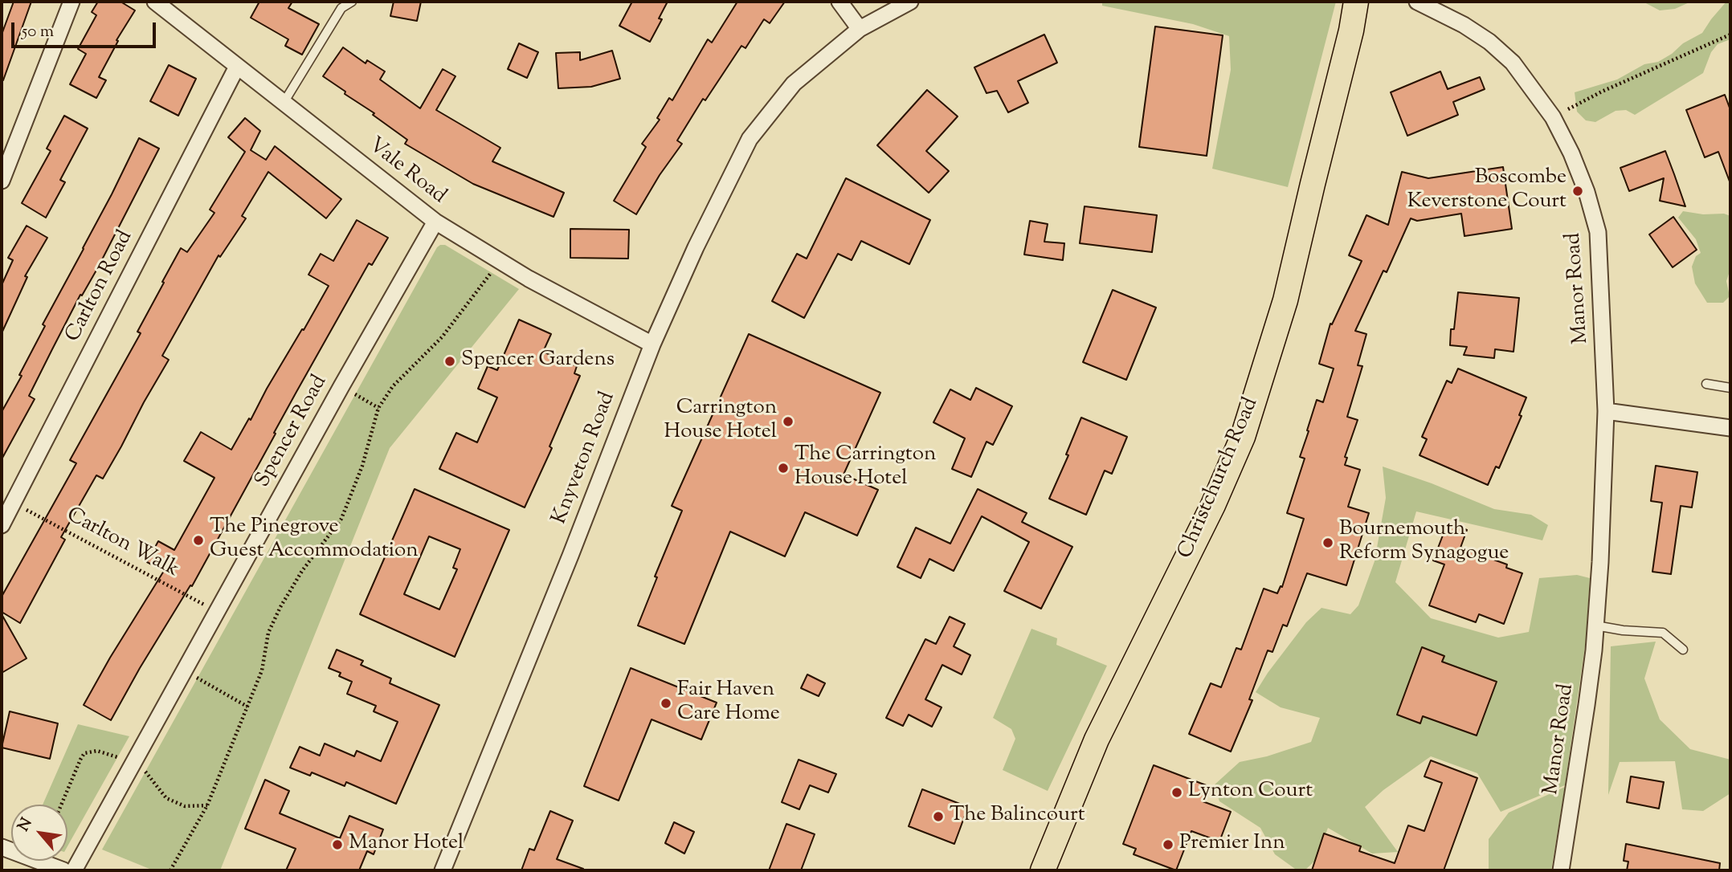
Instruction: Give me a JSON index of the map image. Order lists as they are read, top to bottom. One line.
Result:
{"streets":{"main road":["Christchurch Road"],"street":["Vale Road","Carlton Road","Manor Road","Spencer Road","Knyveton Road"],"path":["Carlton Walk"]},"crossings":[["Vale Road","Carlton Road"],["Vale Road","Spencer Road"],["Vale Road","Knyveton Road"],["Carlton Road","Carlton Walk"],["Spencer Road","Carlton Walk"]],"places":["Boscombe Keverstone Court","Spencer Gardens","Carrington House Hotel","The Carrington House Hotel","The Pinegrove Guest Accommodation","Bournemouth Reform Synagogue","Fair Haven Care Home","Lynton Court","The Balincourt","Manor Hotel","Premier Inn"],"scale_bar":"50 m","north":"top left"}
